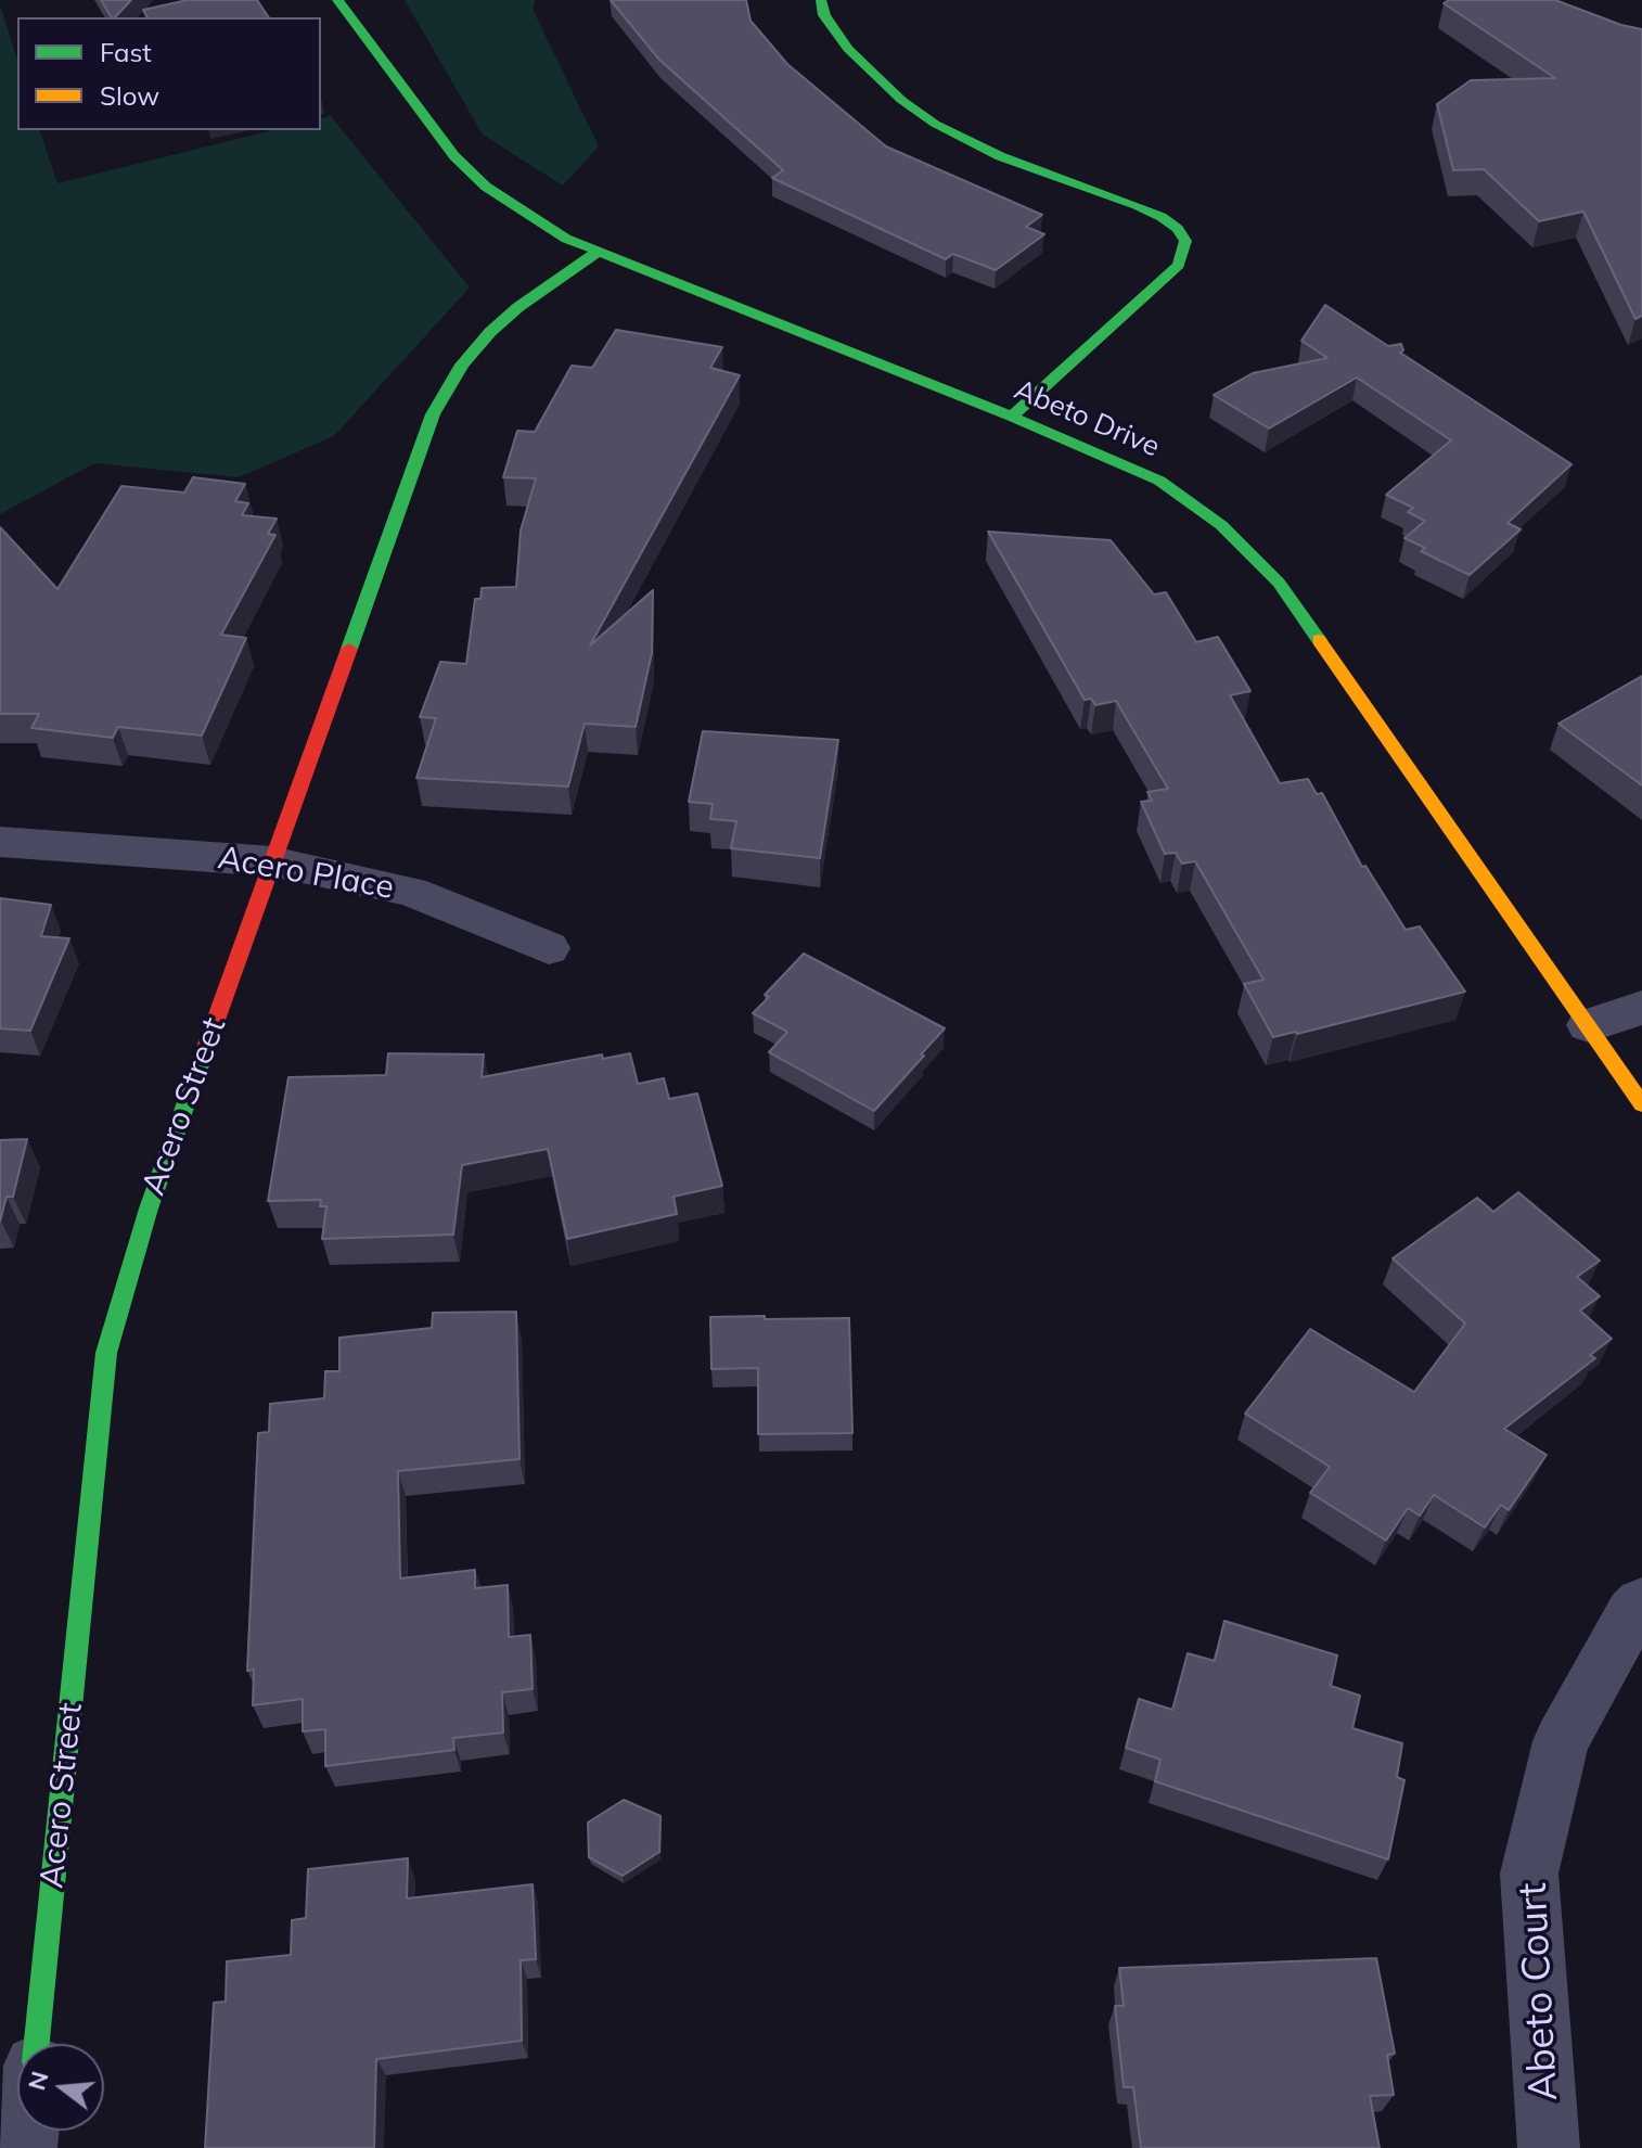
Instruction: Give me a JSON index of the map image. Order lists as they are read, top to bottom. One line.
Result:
{"streets":{"street":["Abeto Drive","Acero Place","Acero Street","Abeto Court"]},"crossings":[["Abeto Drive","Acero Street"],["Acero Place","Acero Street"]],"legend":["Fast","Slow"],"north":"left"}
